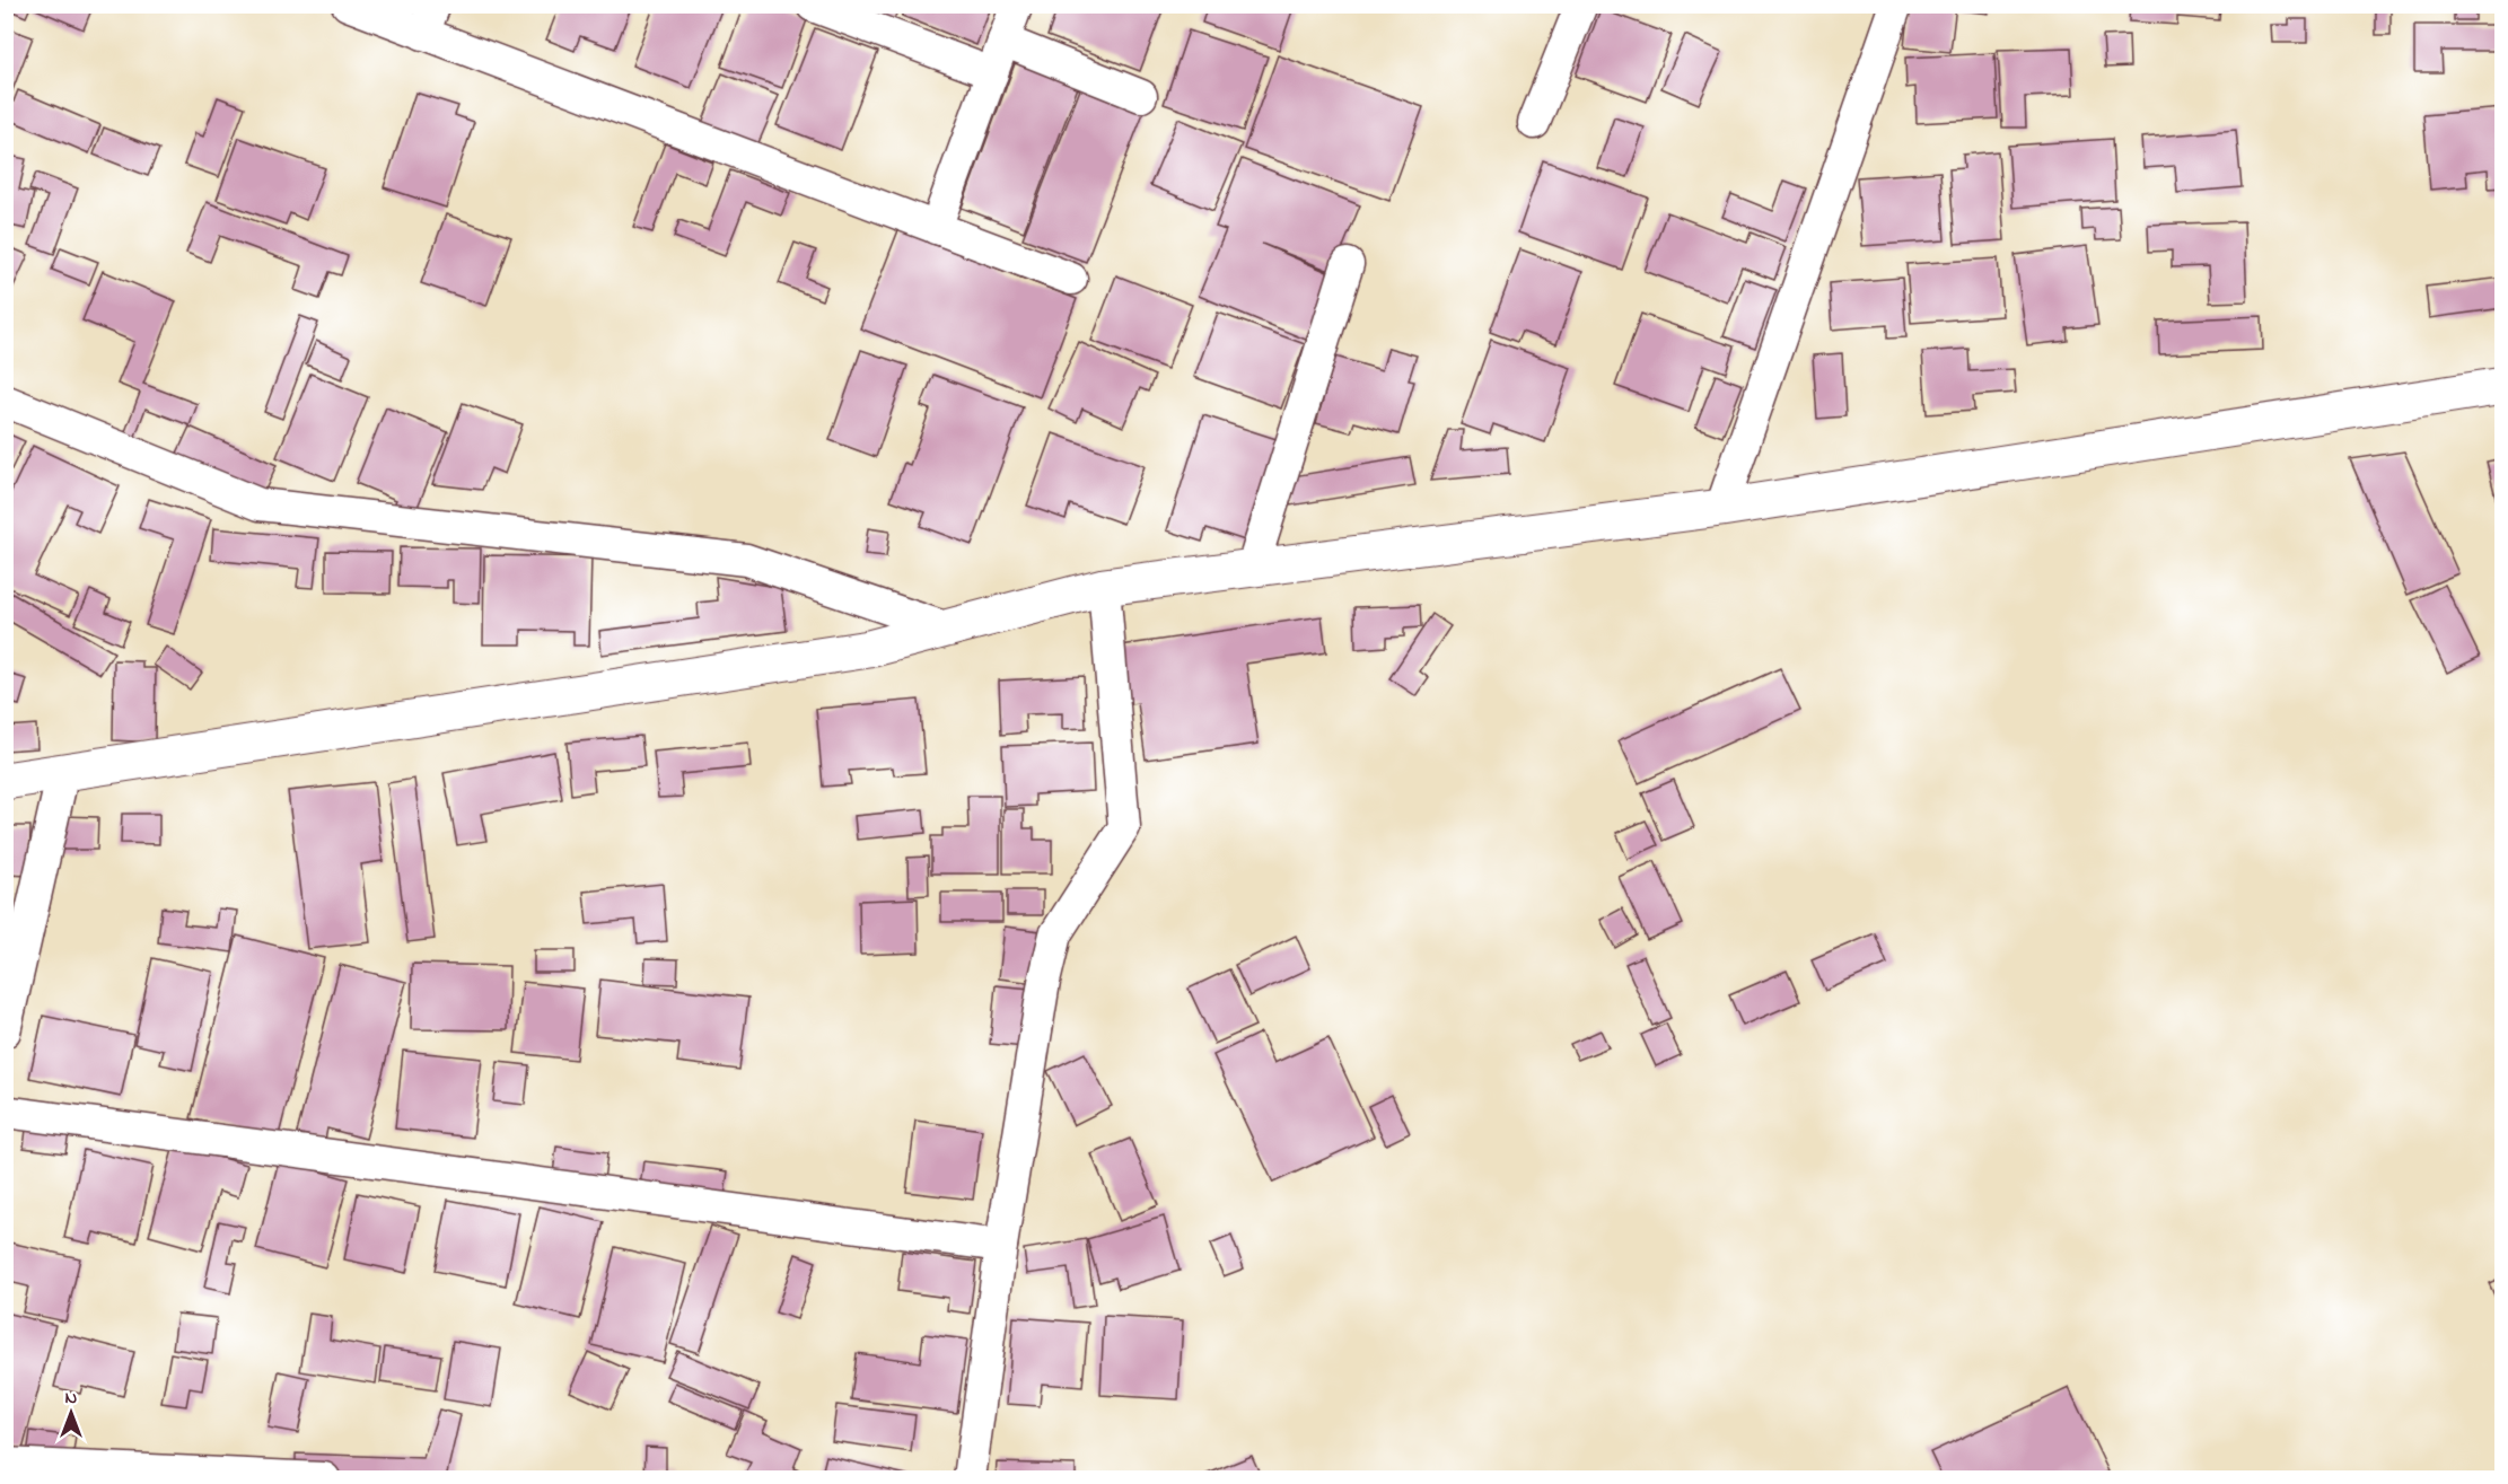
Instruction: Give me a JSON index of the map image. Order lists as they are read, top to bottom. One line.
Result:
{"north":"top"}
